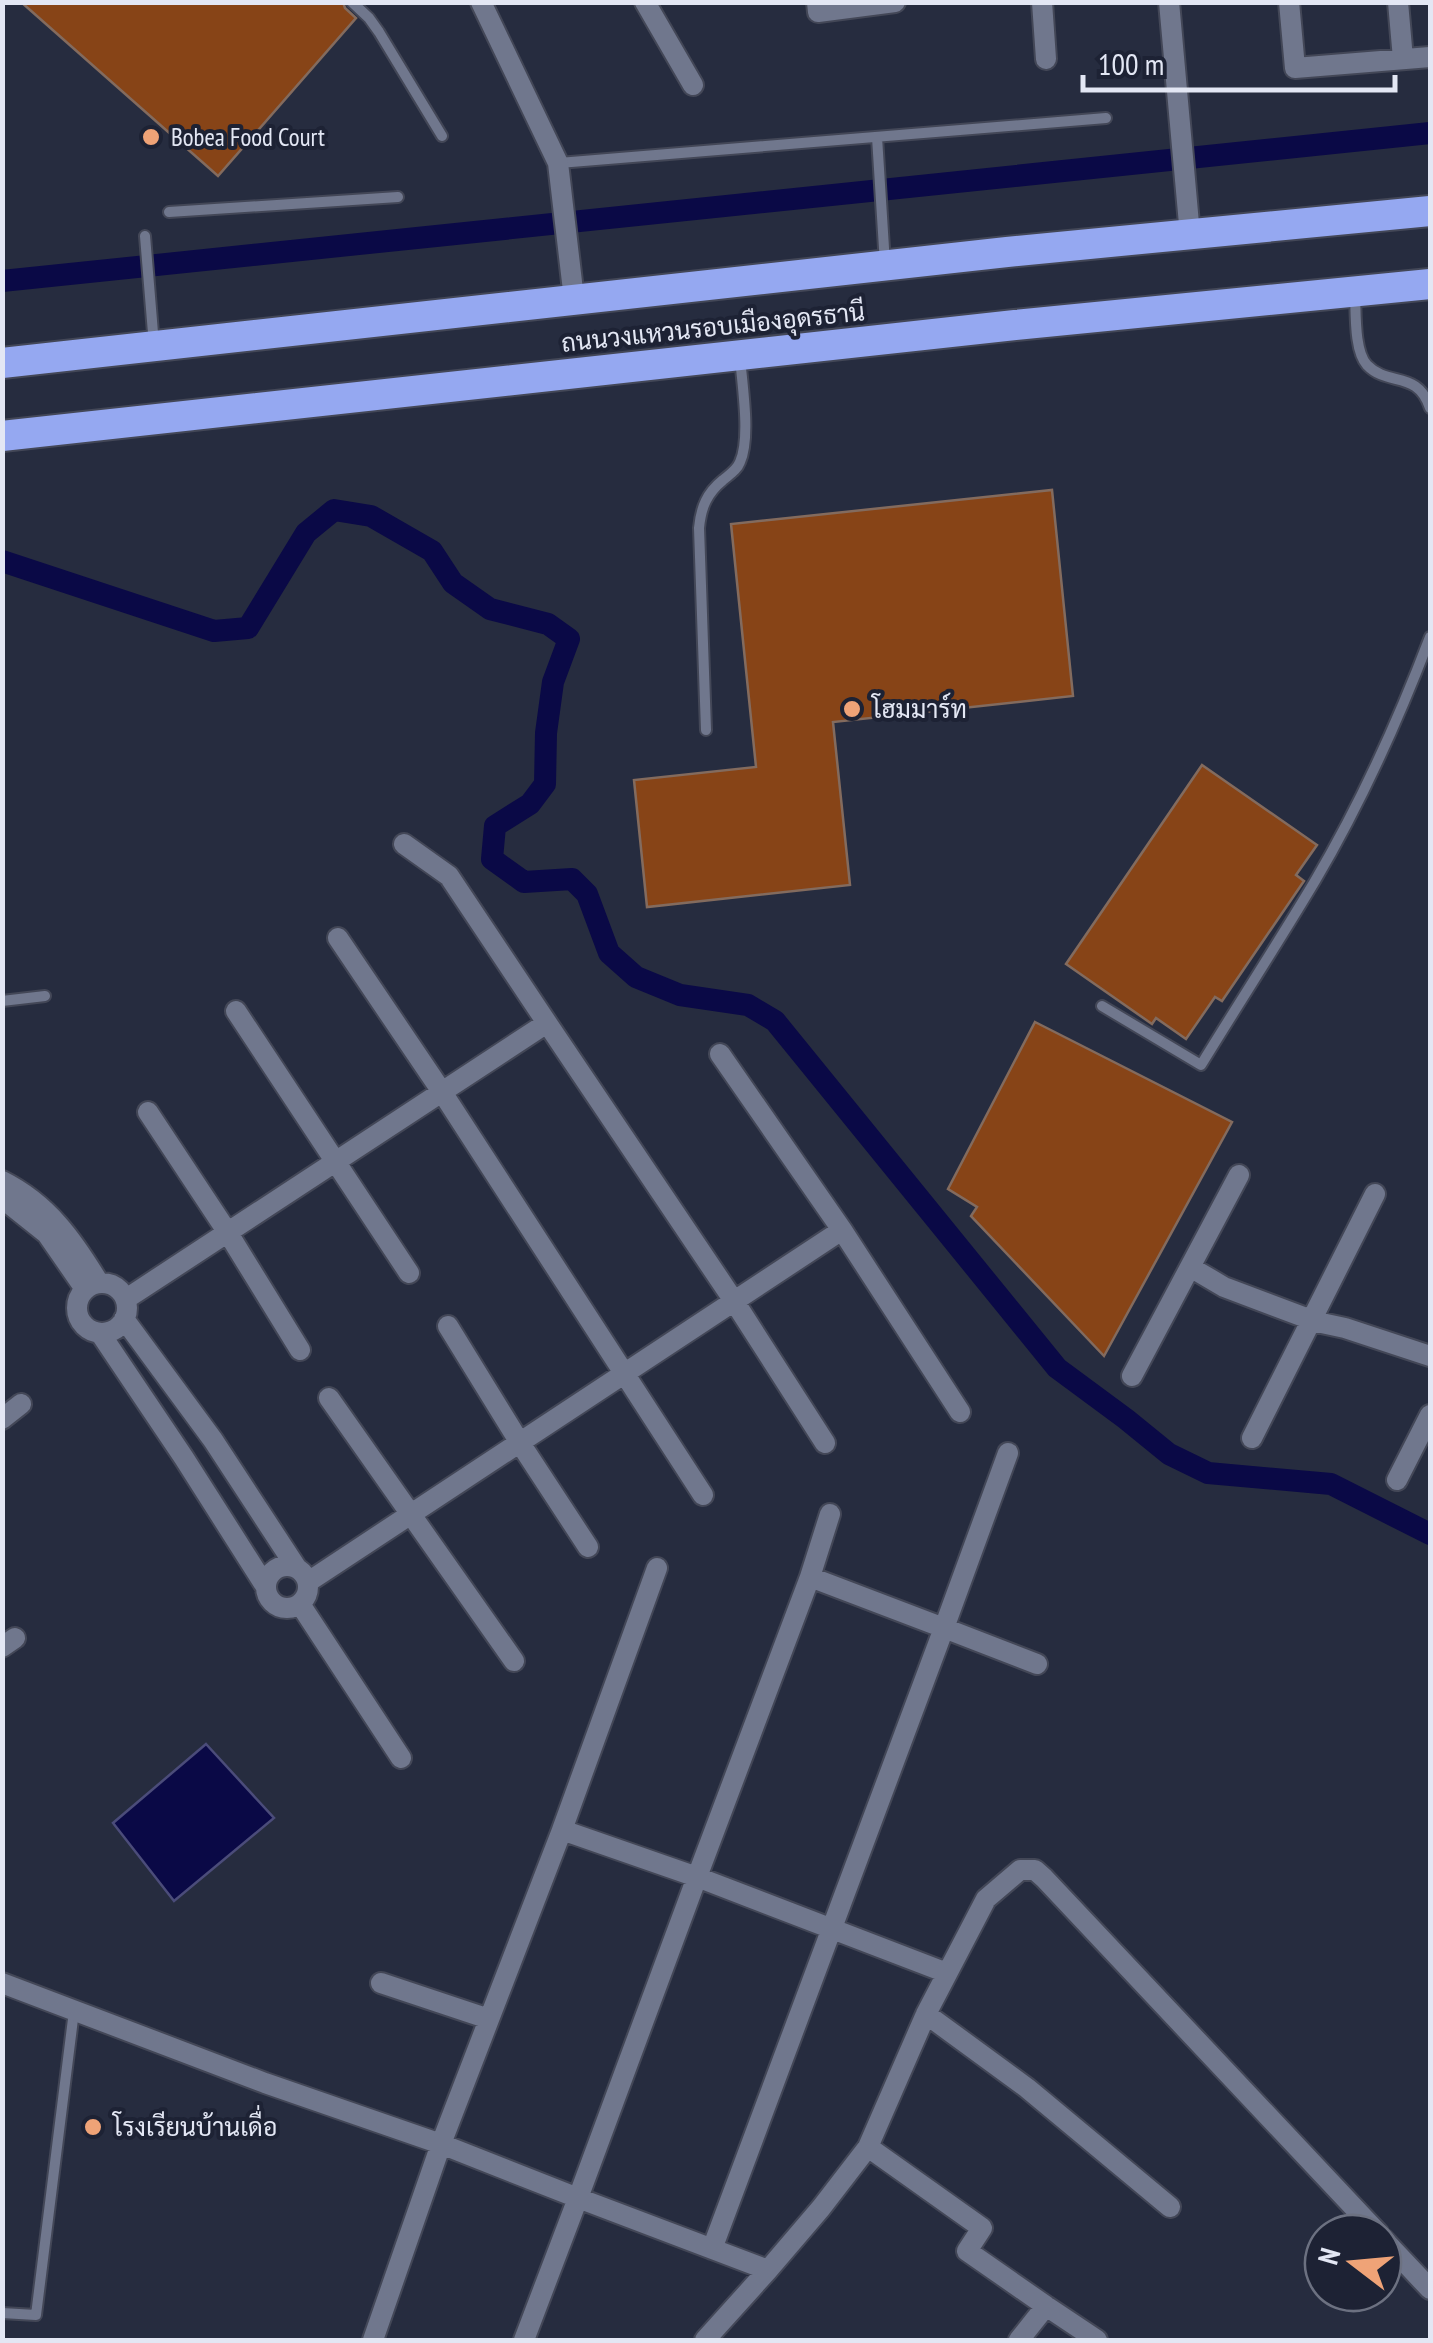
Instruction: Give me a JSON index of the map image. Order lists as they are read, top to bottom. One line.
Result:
{"streets":{"highway":["ถนนวงแหวนรอบเมืองอุดรธานี"]},"places":["Bobea Food Court","โฮมมาร์ท","โรงเรียนบ้านเดื่อ"],"scale_bar":"100 m","north":"left"}
